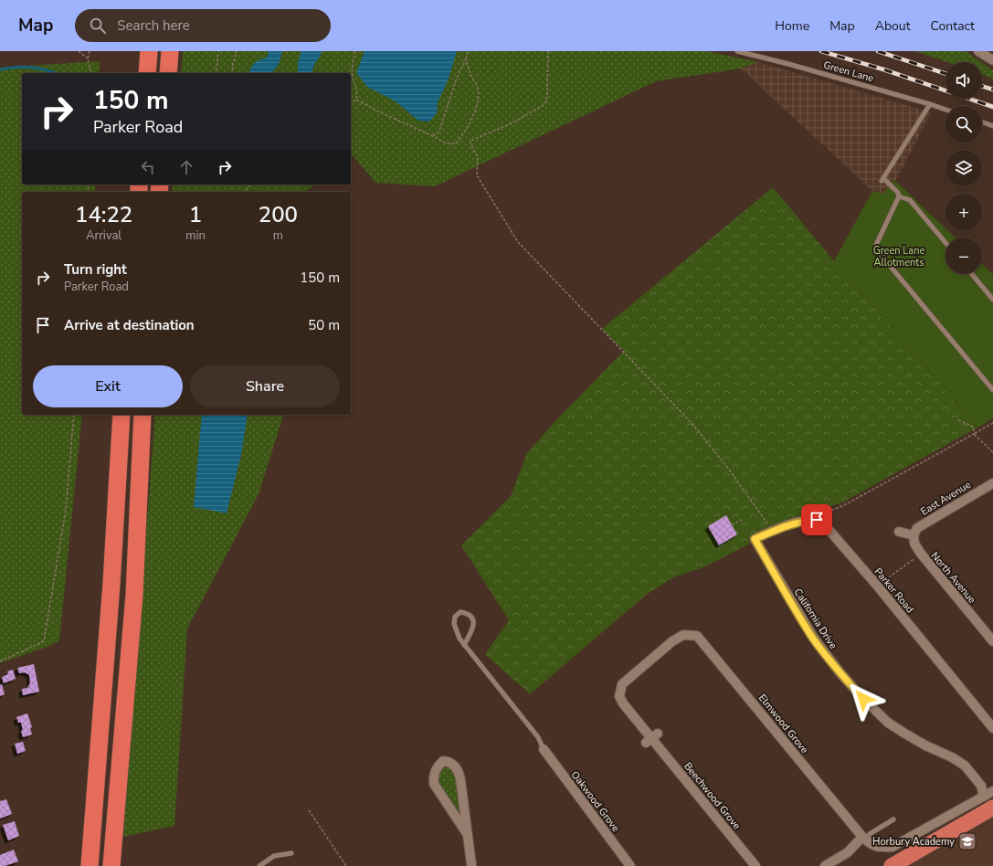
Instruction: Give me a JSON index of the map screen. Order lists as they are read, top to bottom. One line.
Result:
{"streets":{"street":["East Avenue","North Avenue","Parker Road","California Drive","Elmwood Grove","Beechwood Grove","Oakwood Grove"],"lane":["Green Lane"]},"crossings":[["East Avenue","North Avenue"],["Elmwood Grove","Beechwood Grove"]],"parks":["Green Lane Allotments"],"places":{"school or university":["Horbury Academy"]},"page":{"header":"Map","search":"Search here","nav":["Home","Map","About","Contact"],"map_buttons":["+","−"],"turn":["150 m","Parker Road"],"eta":["14:22","Arrival","1","min","200","m"],"list":[{"name":"Turn right","note":"Parker Road","value":"150 m"},{"name":"Arrive at destination","value":"50 m"}],"buttons":["Exit","Share"]}}
